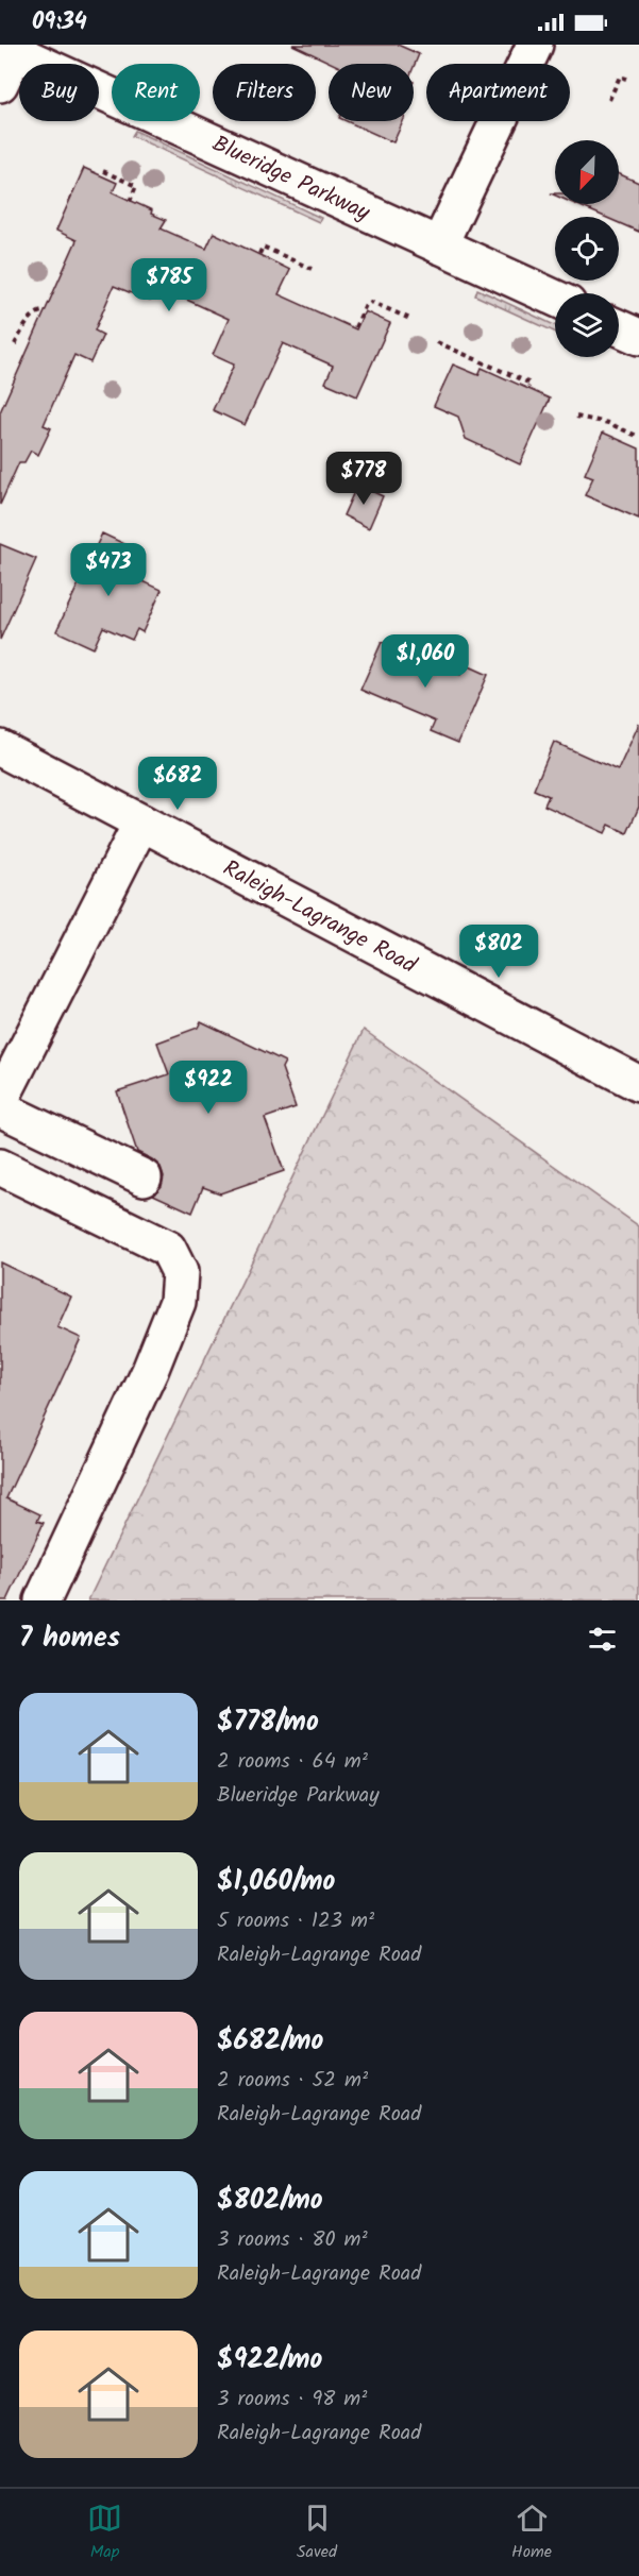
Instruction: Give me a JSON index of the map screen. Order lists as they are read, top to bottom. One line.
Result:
{"streets":{"street":["Blueridge Parkway","Raleigh-Lagrange Road"]},"north":"bottom left","page":{"status":"09:34","chip":["Buy","Rent","Filters","New","Apartment"],"price":["$785","$778","$473","$1,060","$682","$802","$922"],"heading":"7 homes","list":[{"name":"$778/mo","note":"2 rooms · 64 m² · Blueridge Parkway"},{"name":"$1,060/mo","note":"5 rooms · 123 m² · Raleigh-Lagrange Road"},{"name":"$682/mo","note":"2 rooms · 52 m² · Raleigh-Lagrange Road"},{"name":"$802/mo","note":"3 rooms · 80 m² · Raleigh-Lagrange Road"},{"name":"$922/mo","note":"3 rooms · 98 m² · Raleigh-Lagrange Road"}],"tabs":["Map","Saved","Home"]}}
